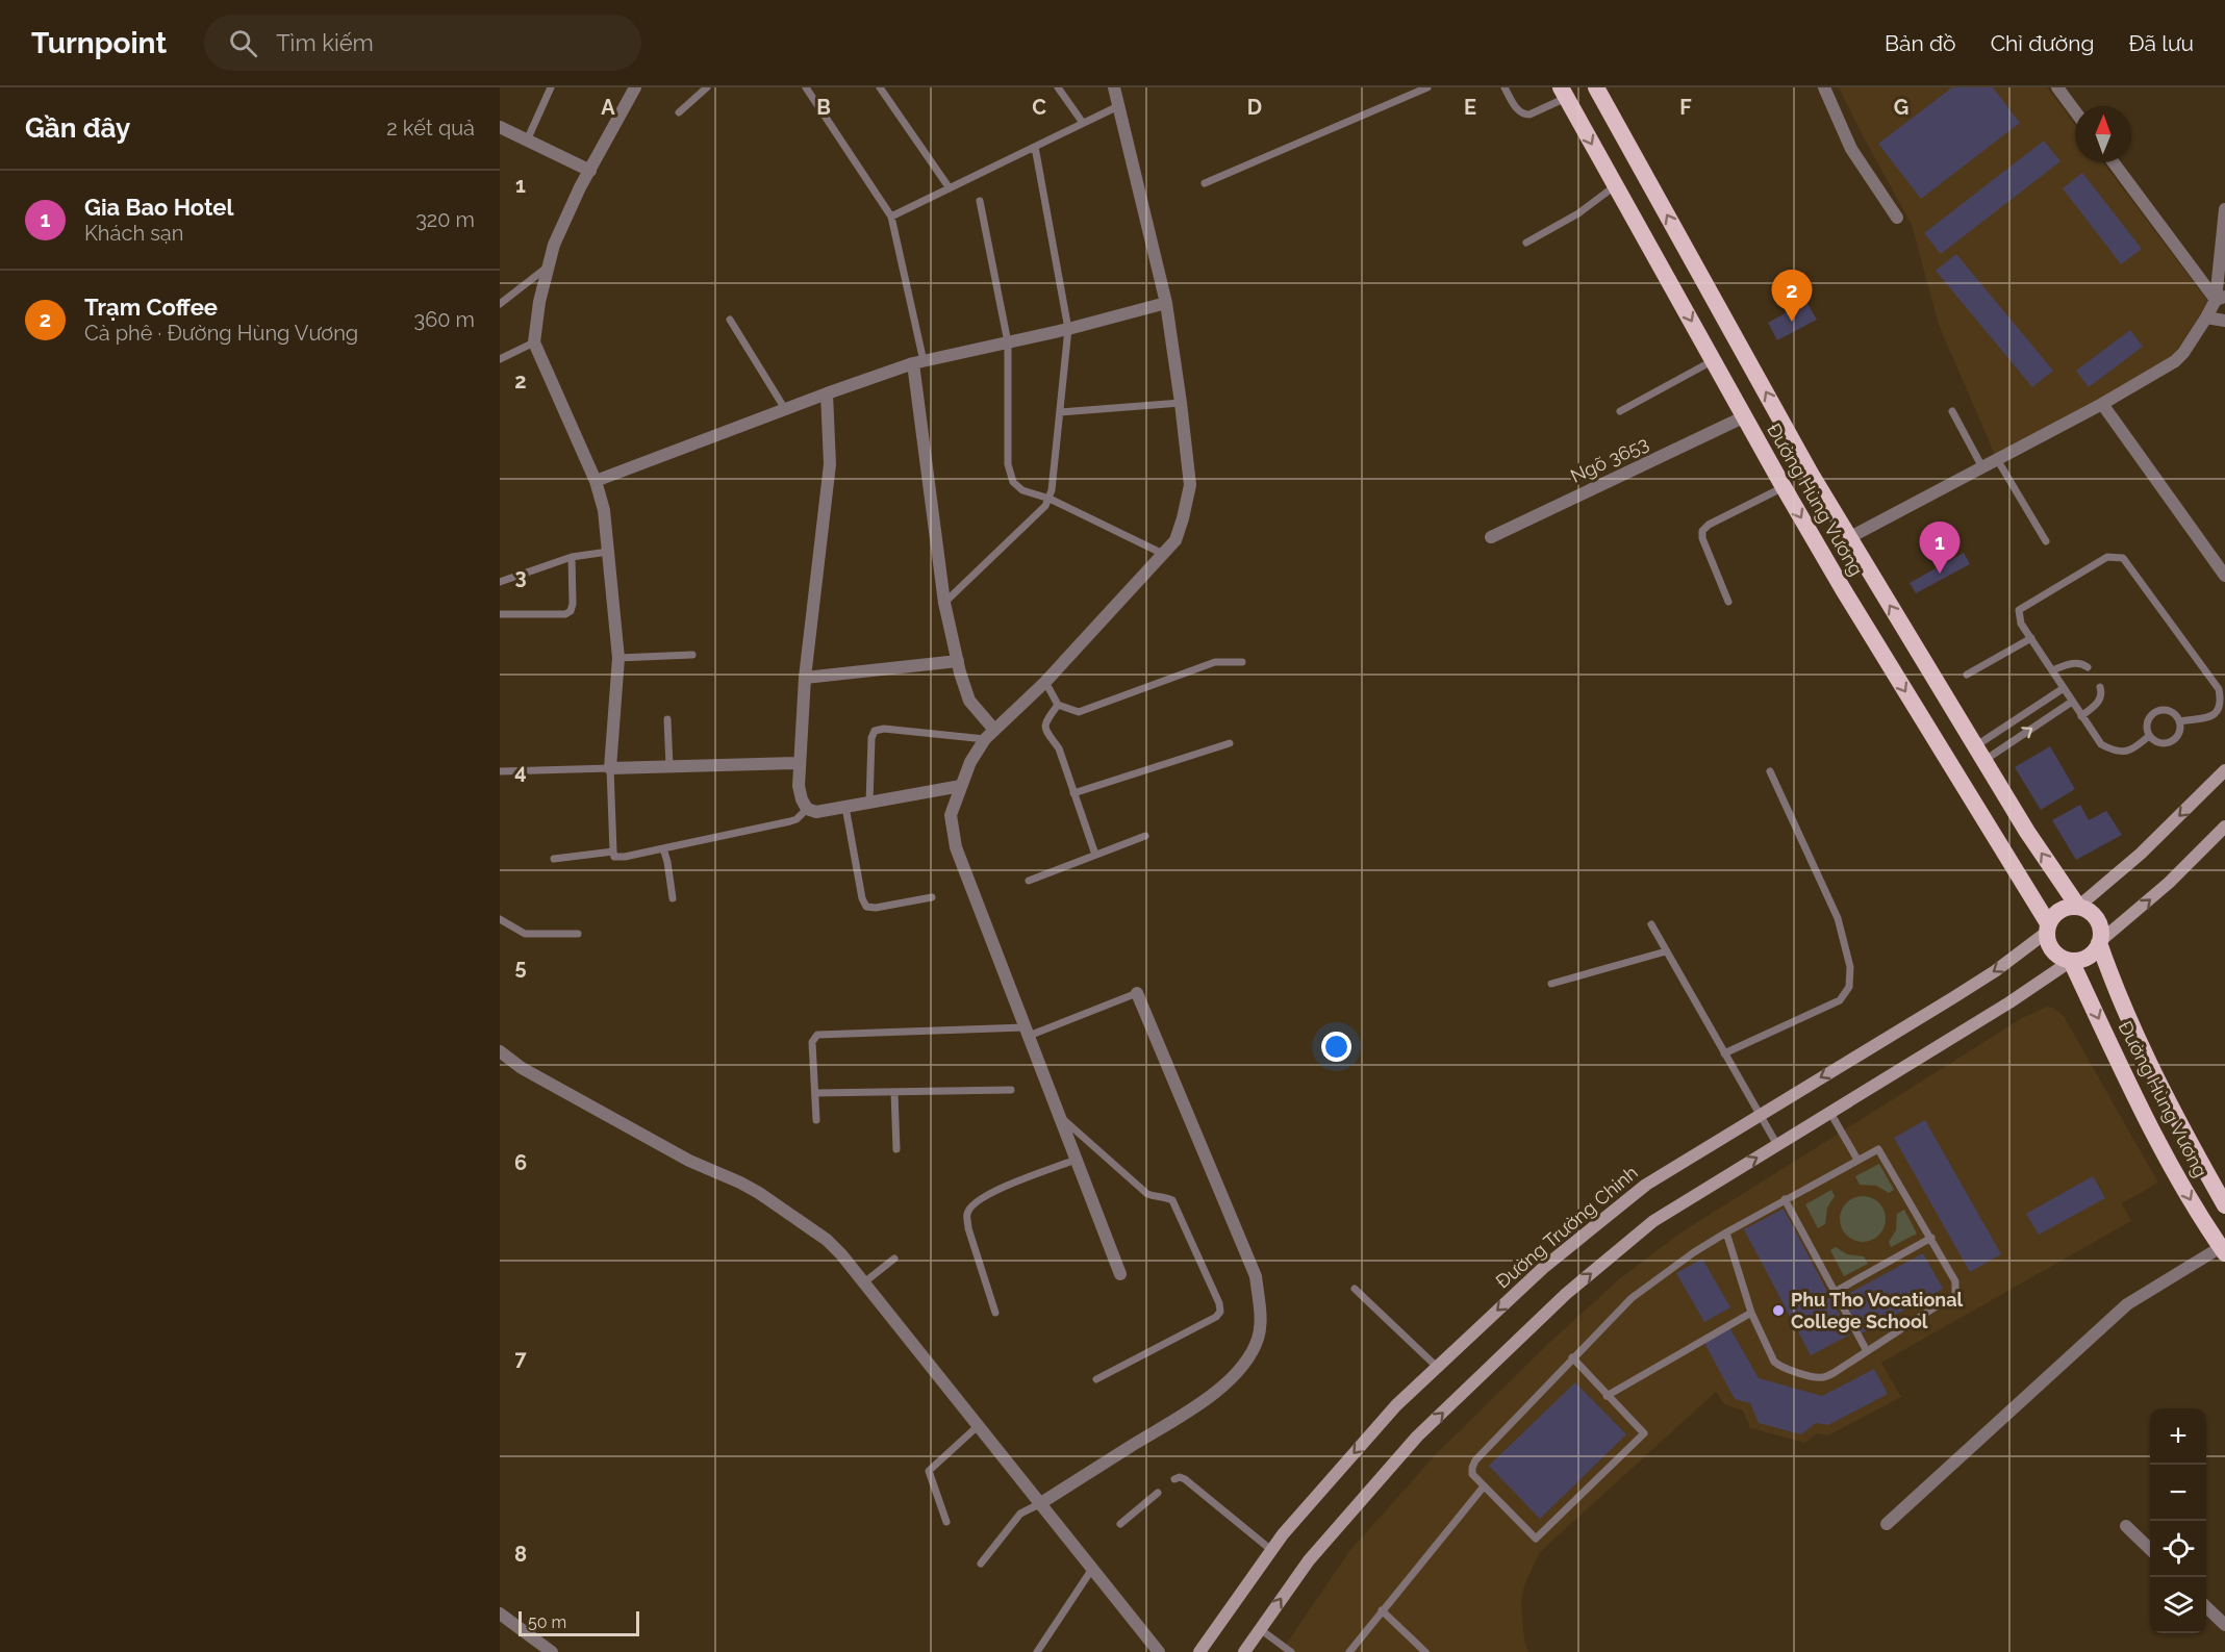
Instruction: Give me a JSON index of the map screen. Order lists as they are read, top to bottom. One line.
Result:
{"streets":{"highway":["Đường Hùng Vương"],"main road":["Đường Trường Chinh"],"street":["Ngõ 3653"]},"crossings":[["Ngõ 3653","Đường Hùng Vương"],["Đường Hùng Vương","Đường Trường Chinh"]],"places":["Phu Tho Vocational College School"],"scale_bar":"50 m","north":"top","page":{"header":"Turnpoint","search":"Tìm kiếm","nav":["Bản đồ","Chỉ đường","Đã lưu"],"heading":["Gần đây","2 kết quả"],"list":[{"mark":"1","name":"Gia Bao Hotel","note":"Khách sạn","value":"320 m"},{"mark":"2","name":"Trạm Coffee","note":"Cà phê · Đường Hùng Vương","value":"360 m"}],"pins":["2","1"],"map_buttons":["+","−"],"scale":"50 m"},"grid":{"columns":["A","B","C","D","E","F","G"],"rows":["1","2","3","4","5","6","7","8"]}}
